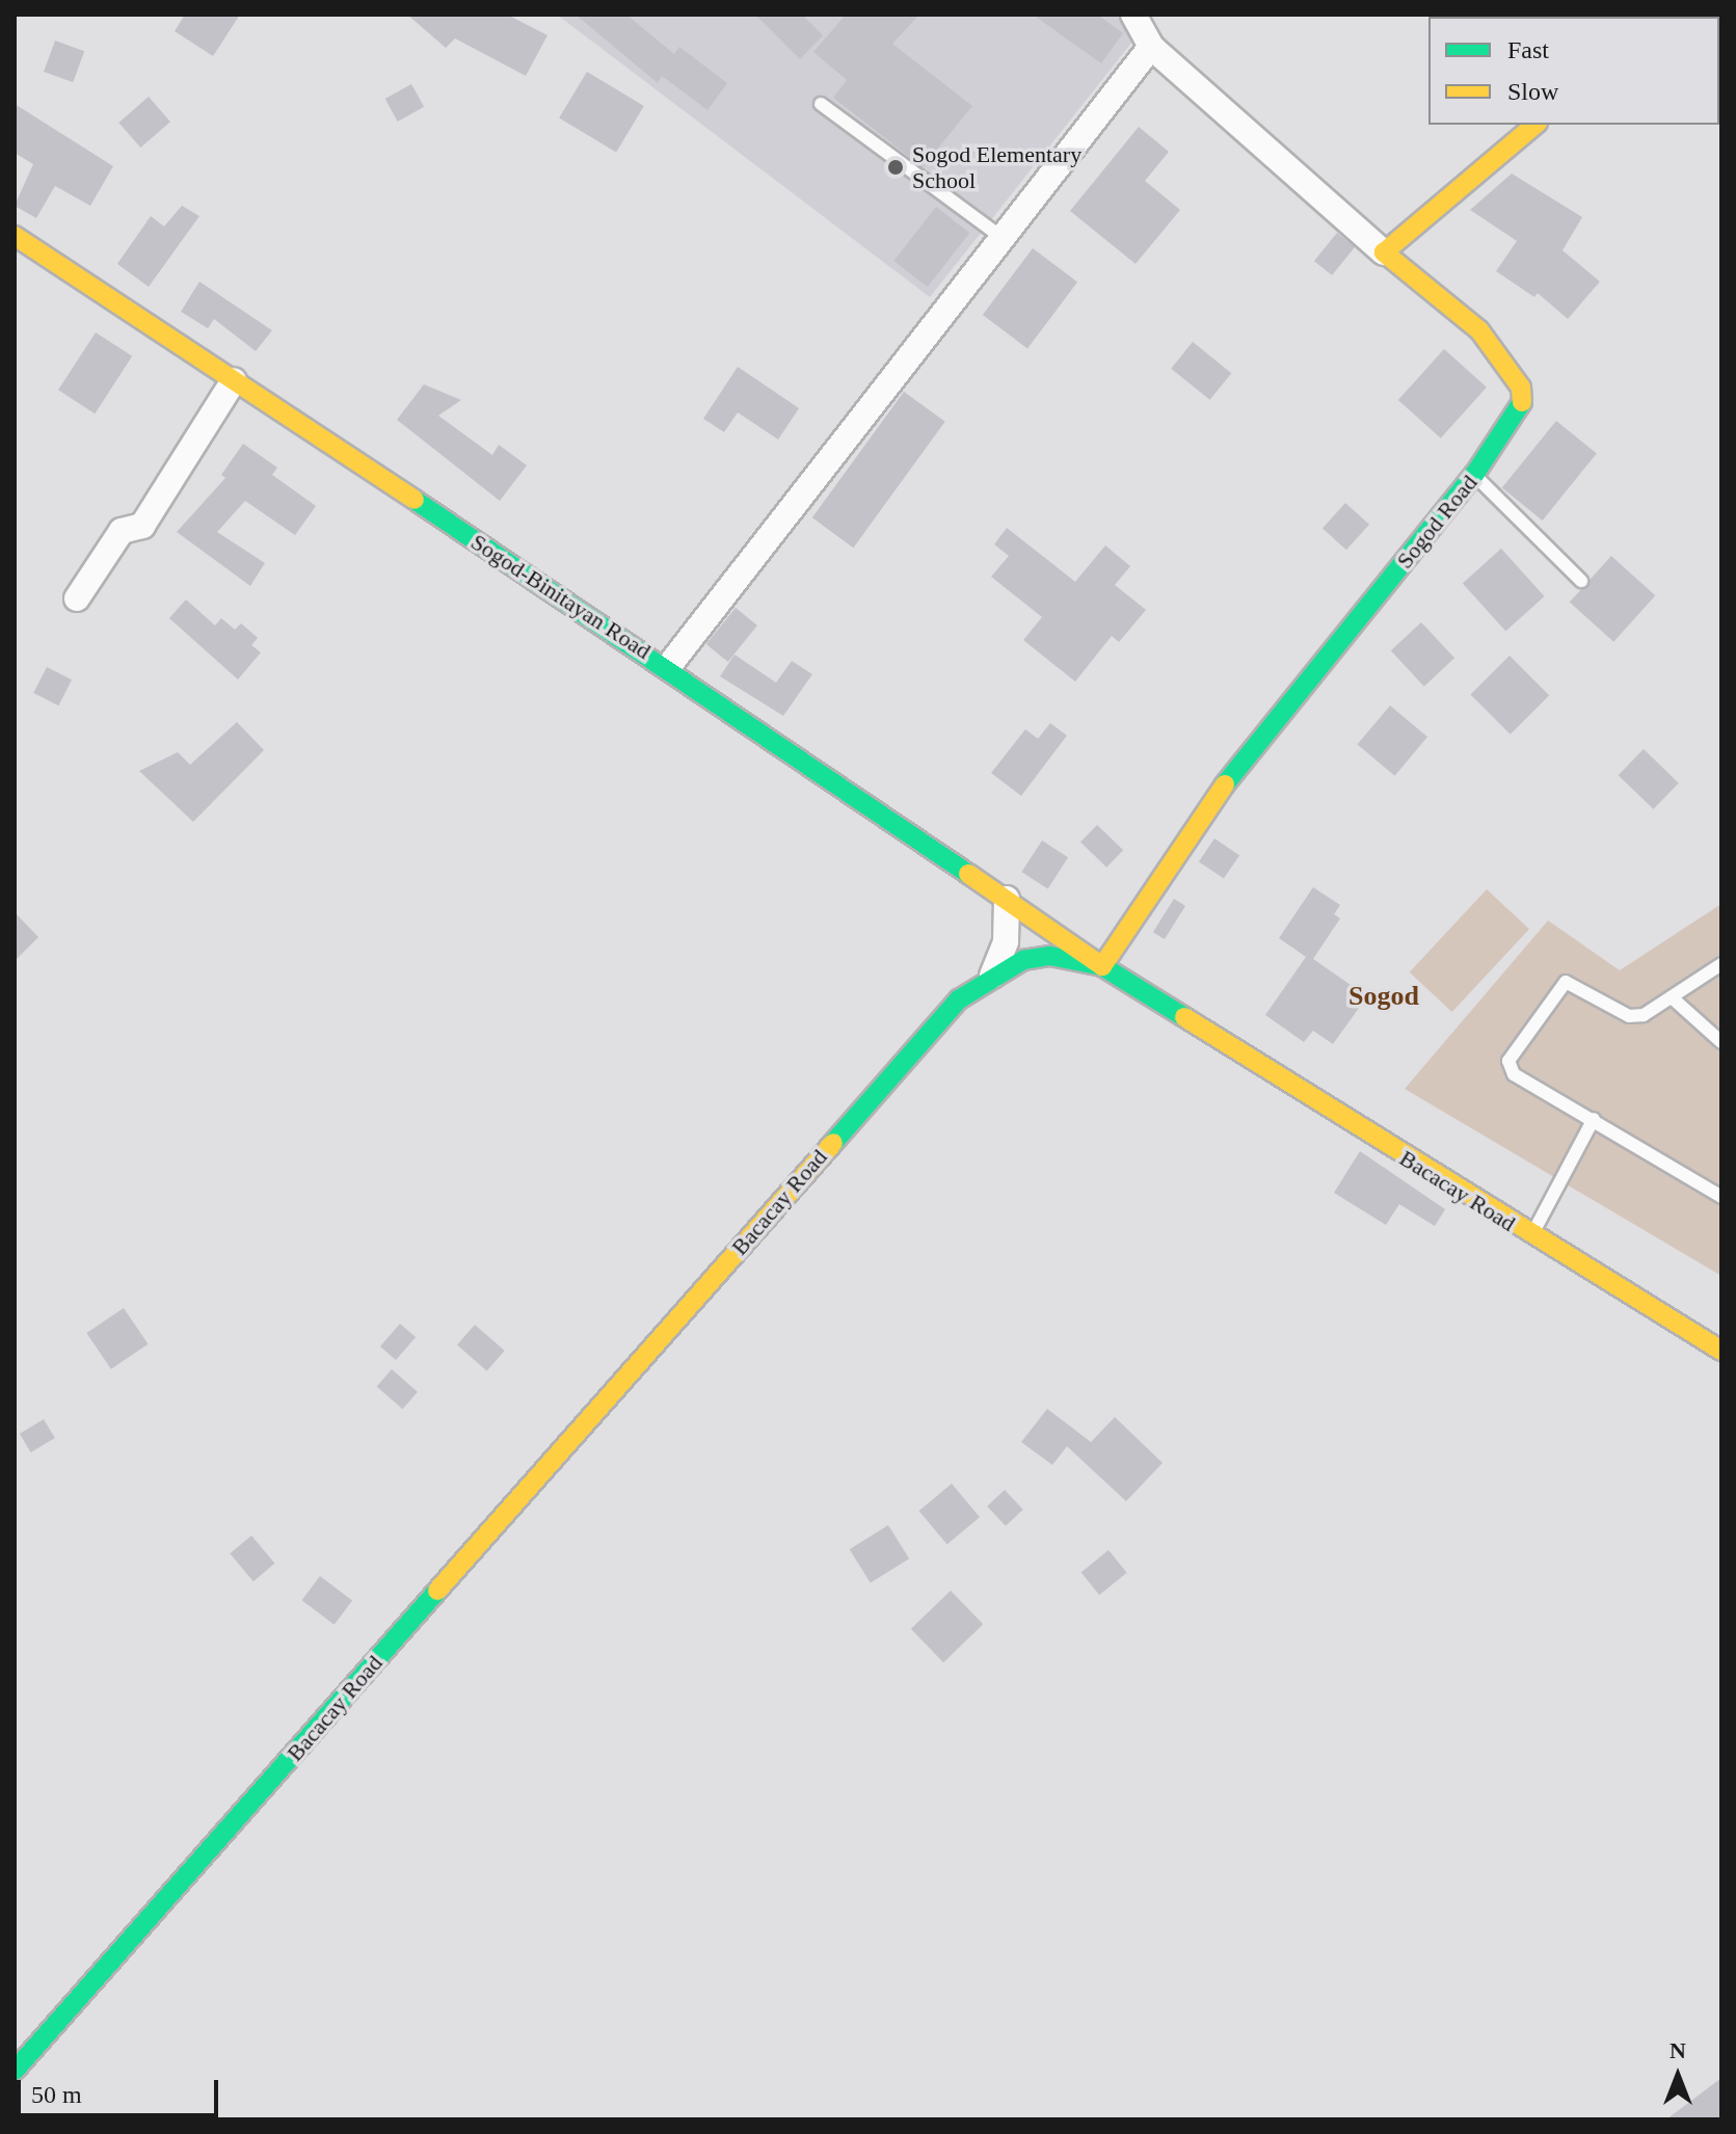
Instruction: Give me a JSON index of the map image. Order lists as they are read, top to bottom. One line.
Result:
{"streets":{"street":["Sogod Road","Sogod-Binitayan Road","Bacacay Road"]},"crossings":[["Sogod Road","Sogod-Binitayan Road"],["Sogod Road","Bacacay Road"],["Sogod-Binitayan Road","Bacacay Road"]],"districts":["Sogod"],"places":["Sogod Elementary School"],"legend":["Fast","Slow"],"scale_bar":"50 m","north":"top"}
